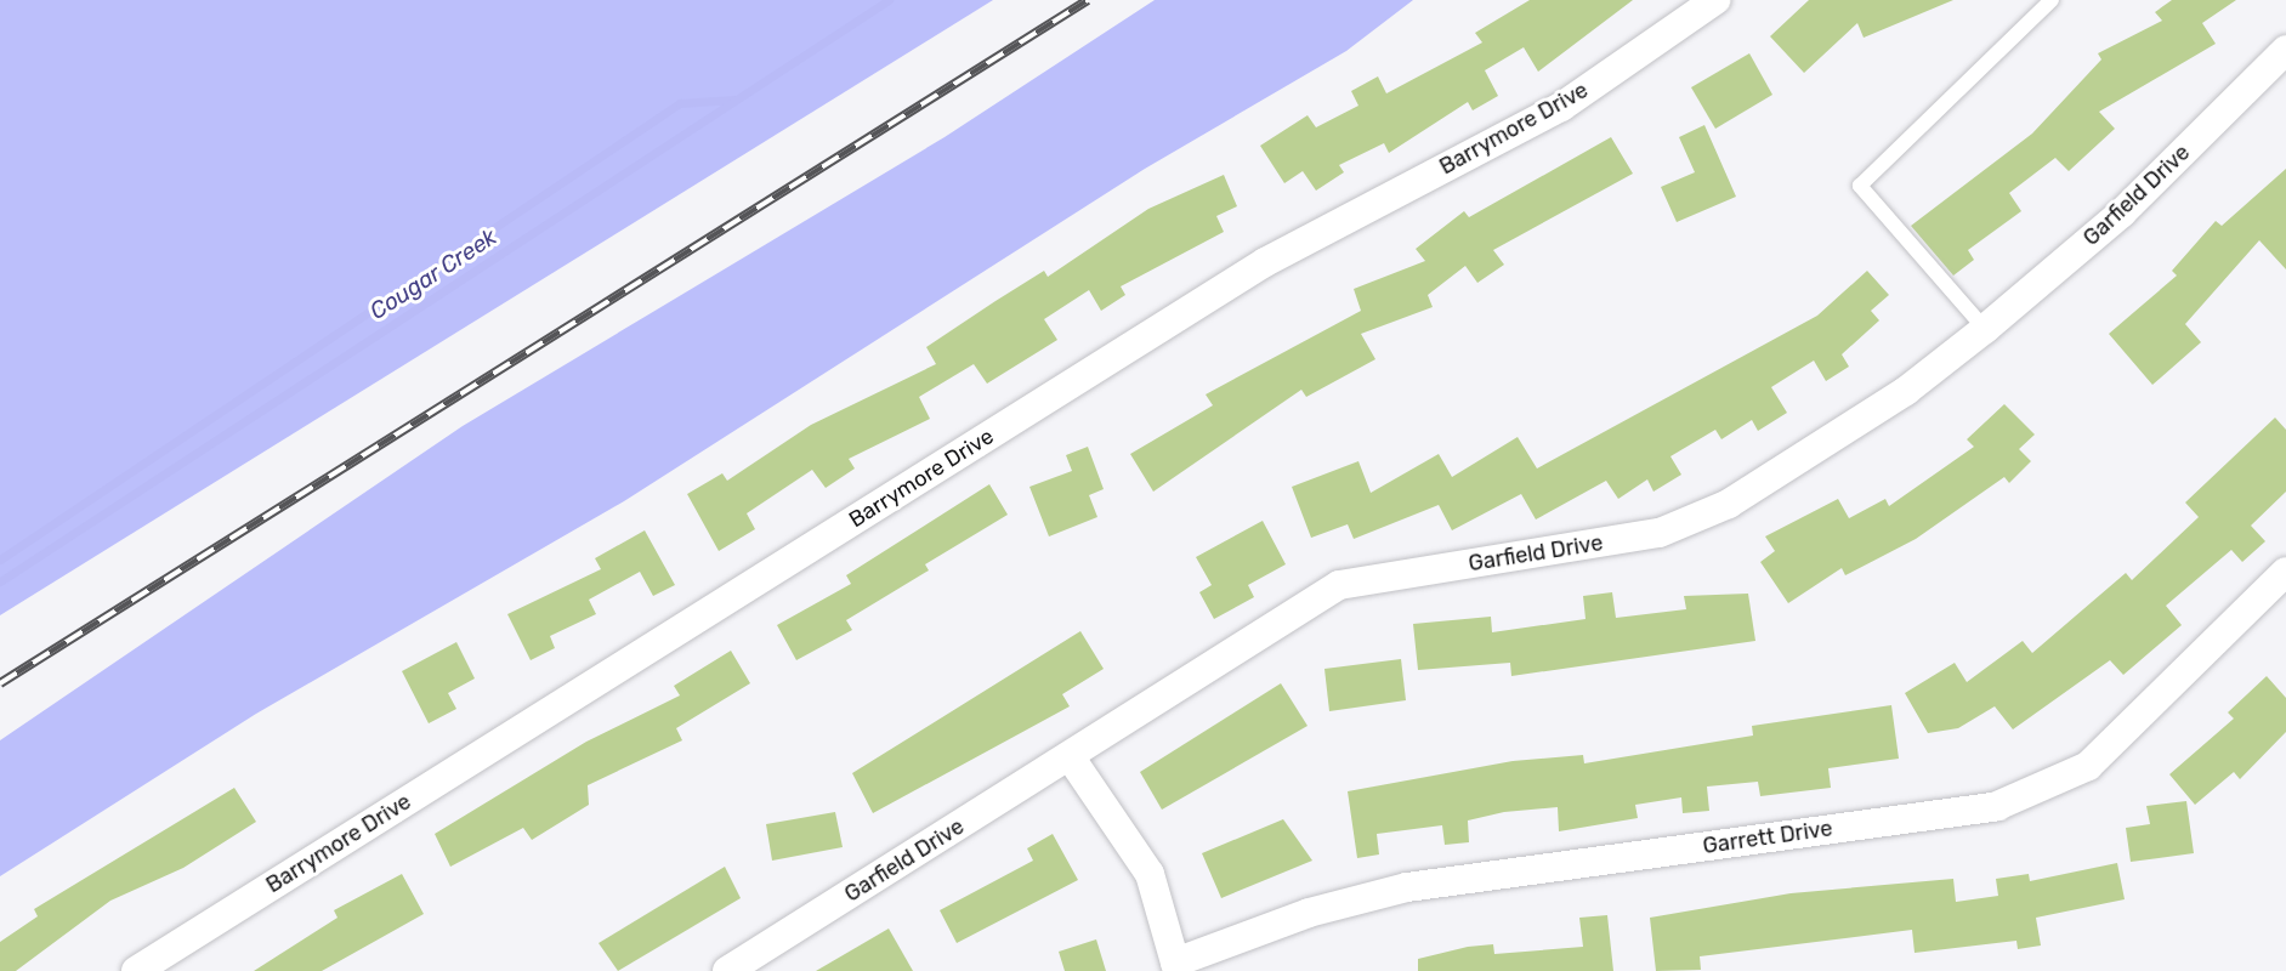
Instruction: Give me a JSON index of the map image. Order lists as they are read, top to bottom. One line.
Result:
{"streets":{"street":["Barrymore Drive","Garfield Drive","Garrett Drive"]},"water":["Cougar Creek"]}
